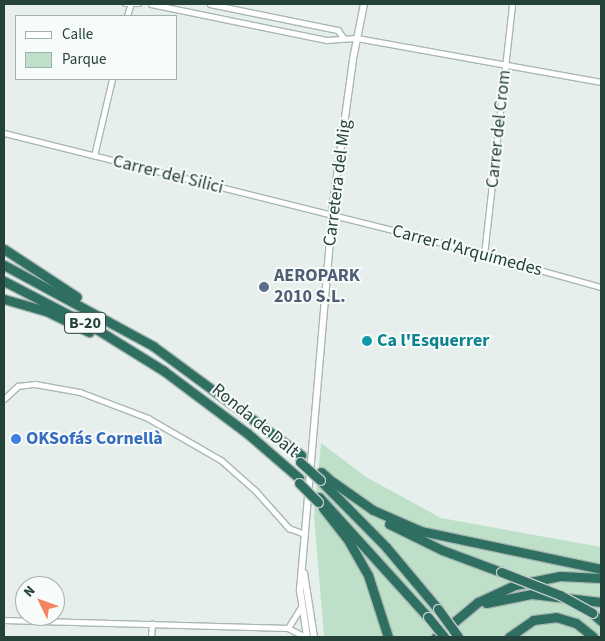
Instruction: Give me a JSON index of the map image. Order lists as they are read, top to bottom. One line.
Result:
{"streets":{"highway":["B-20","Ronda de Dalt"],"street":["Carrer del Crom","Carrer del Silici","Carretera del Mig","Carrer d'Arquímedes"]},"crossings":[["Carrer del Crom","Carrer d'Arquímedes"],["Carrer del Silici","Carretera del Mig"],["Carrer del Silici","Carrer d'Arquímedes"],["Carretera del Mig","Carrer d'Arquímedes"],["B-20","Ronda de Dalt"]],"places":["AEROPARK 2010 S.L.","Ca l'Esquerrer","OKSofás Cornellà"],"legend":["Calle","Parque"],"north":"top left"}
